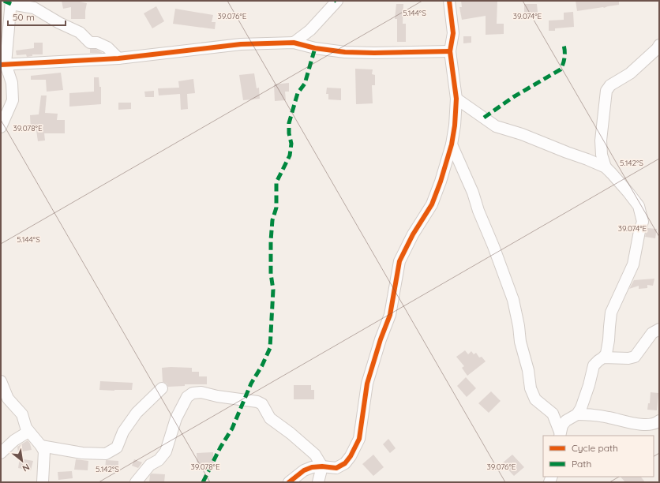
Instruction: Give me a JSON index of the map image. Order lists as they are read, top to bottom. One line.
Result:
{"legend":["Cycle path","Path"],"scale_bar":"50 m","north":"bottom right","coordinates":["5.144°S","39.076°E","39.074°E","39.078°E","5.142°S"]}
